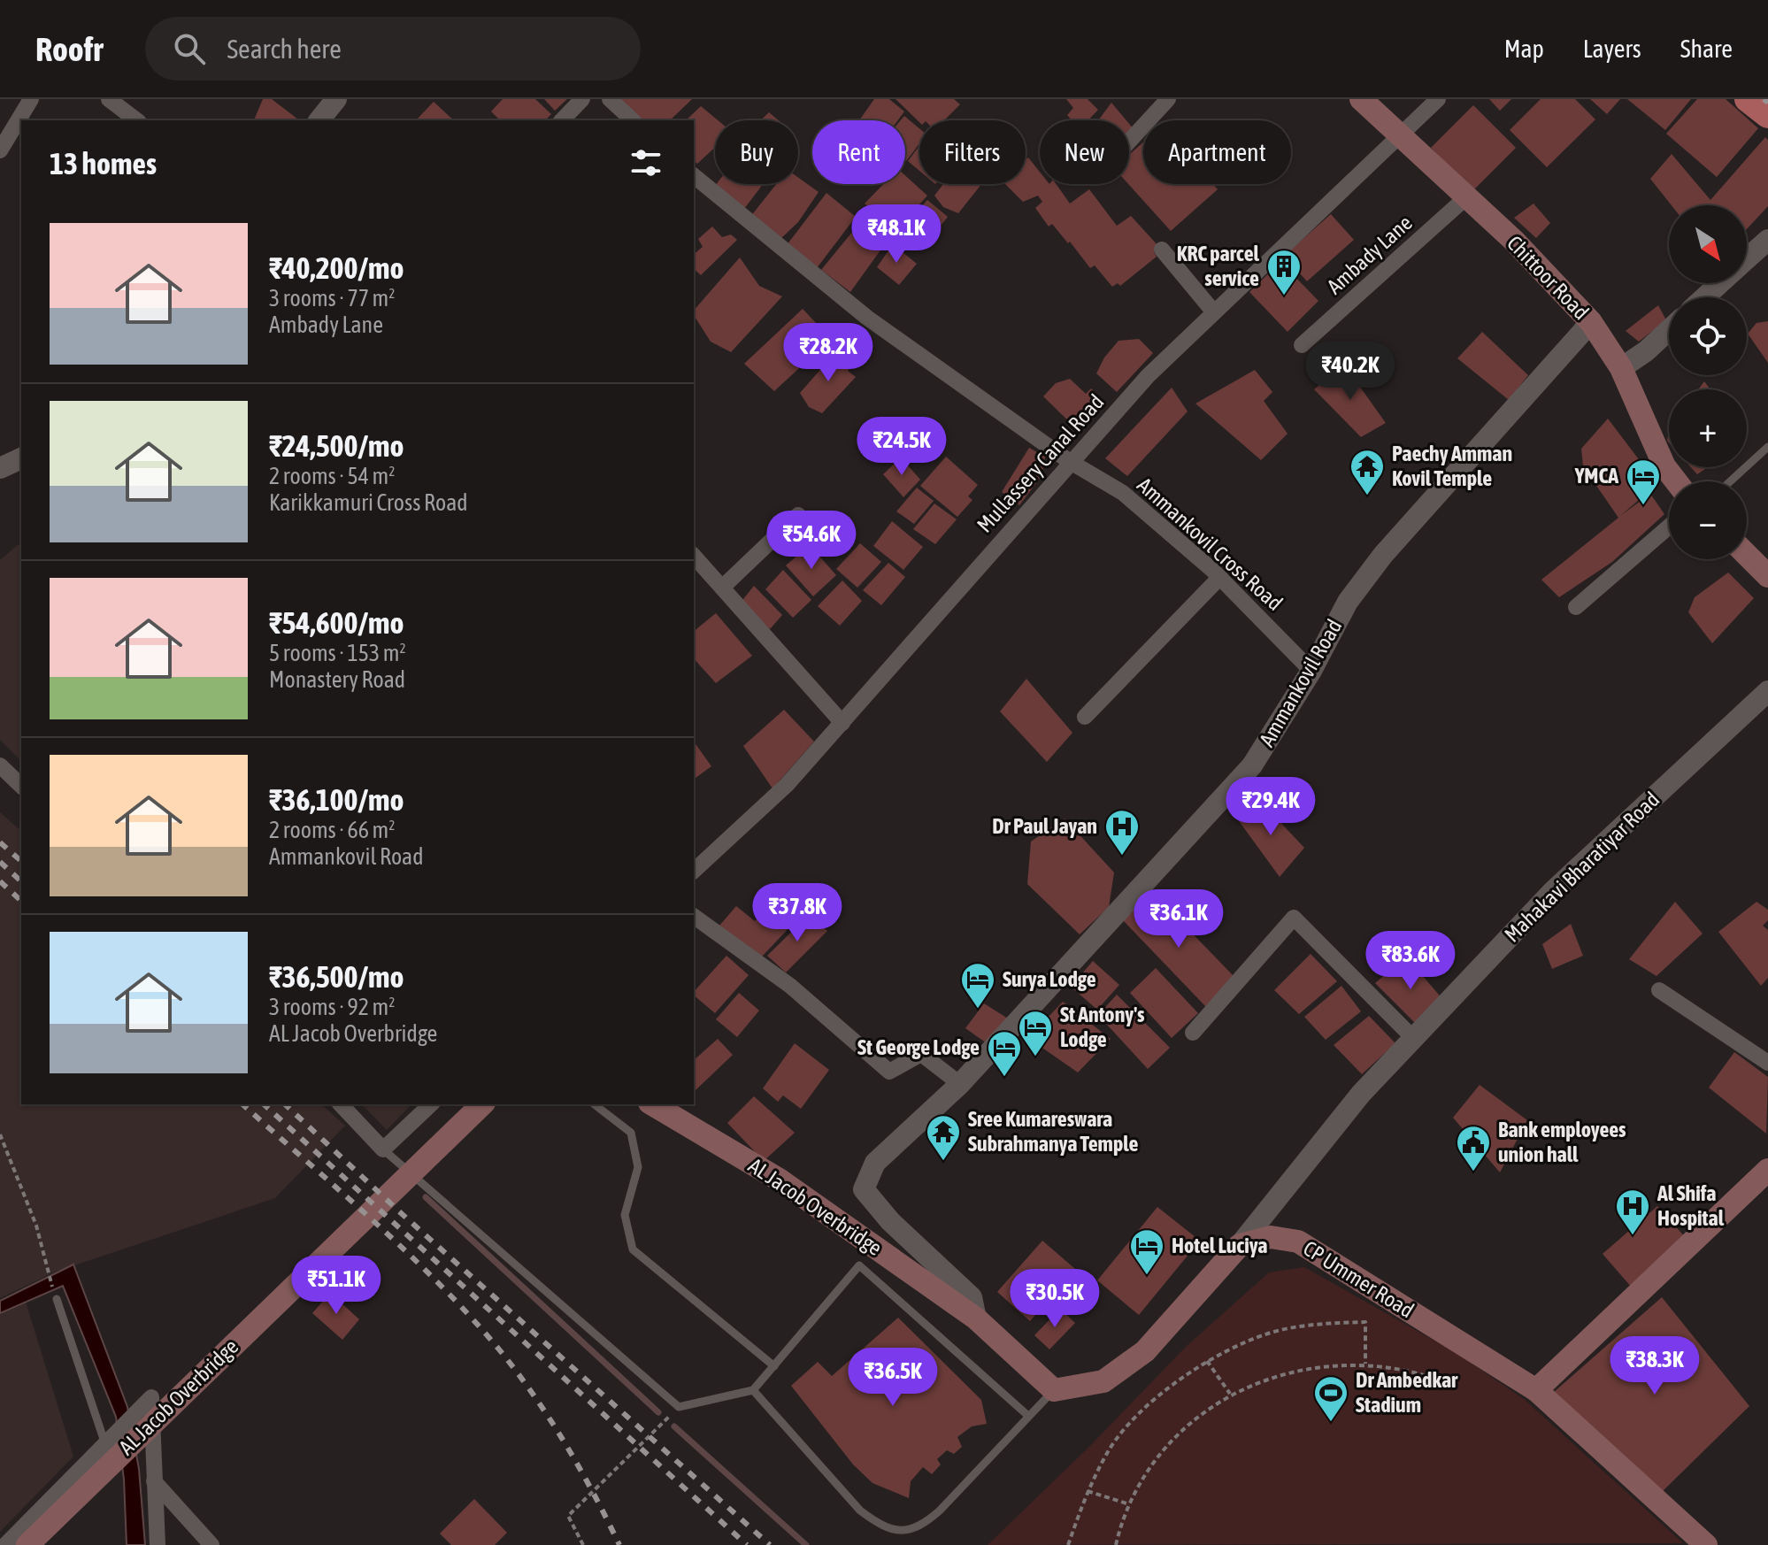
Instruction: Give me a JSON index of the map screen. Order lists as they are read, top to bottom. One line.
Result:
{"streets":{"main road":["Chittoor Road","AL Jacob Overbridge","CP Ummer Road"],"street":["Ambady Lane","Mullassery Canal Road","Ammankovil Cross Road","Ammankovil Road","Mahakavi Bharatiyar Road"]},"crossings":[["Ambady Lane","Chittoor Road"],["Chittoor Road","Mullassery Canal Road"],["Chittoor Road","Ammankovil Road"],["Mullassery Canal Road","Ammankovil Cross Road"],["Ammankovil Cross Road","Ammankovil Road"],["Ammankovil Road","AL Jacob Overbridge"],["Mahakavi Bharatiyar Road","CP Ummer Road"]],"places":{"building":["KRC parcel service"],"temple":["Paechy Amman Kovil Temple","Sree Kumareswara Subrahmanya Temple"],"hotel":["YMCA","Surya Lodge","St Antony's Lodge","St George Lodge","Hotel Luciya"],"hospital":["Dr Paul Jayan","Al Shifa Hospital"],"public building":["Bank employees union hall"],"sports":["Dr Ambedkar Stadium"]},"north":"bottom right","page":{"header":"Roofr","search":"Search here","nav":["Map","Layers","Share"],"chip":["Buy","Rent","Filters","New","Apartment"],"heading":"13 homes","price":["₹48.1K","₹28.2K","₹40.2K","₹24.5K","₹54.6K","₹29.4K","₹37.8K","₹36.1K","₹83.6K","₹51.1K","₹30.5K","₹38.3K","₹36.5K"],"map_buttons":["+","−"],"list":[{"name":"₹40,200/mo","note":"3 rooms · 77 m² · Ambady Lane"},{"name":"₹24,500/mo","note":"2 rooms · 54 m² · Karikkamuri Cross Road"},{"name":"₹54,600/mo","note":"5 rooms · 153 m² · Monastery Road"},{"name":"₹36,100/mo","note":"2 rooms · 66 m² · Ammankovil Road"},{"name":"₹36,500/mo","note":"3 rooms · 92 m² · AL Jacob Overbridge"}]}}
